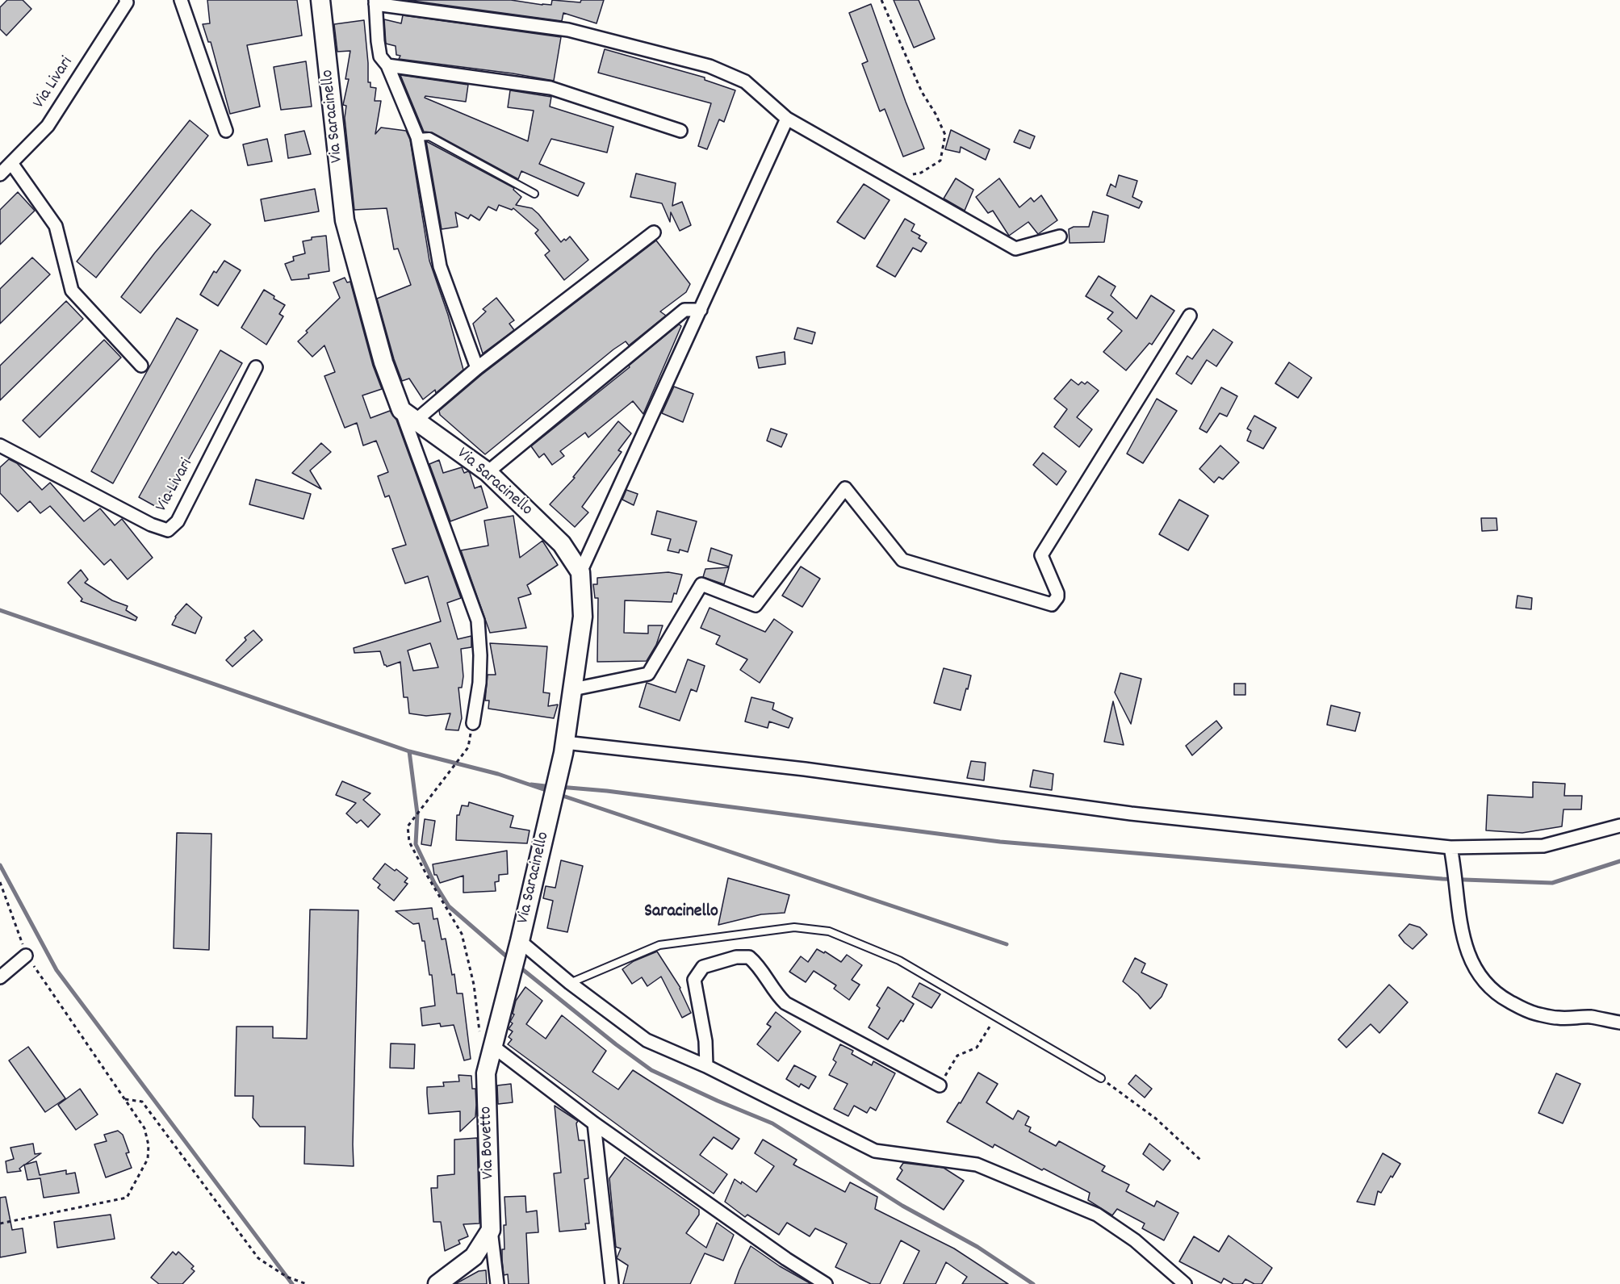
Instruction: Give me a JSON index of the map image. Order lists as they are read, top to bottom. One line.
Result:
{"streets":{"street":["Via Livari","Via Saracinello","Via Bovetto"]},"crossings":[["Via Saracinello","Via Bovetto"]],"districts":["Saracinello"]}
